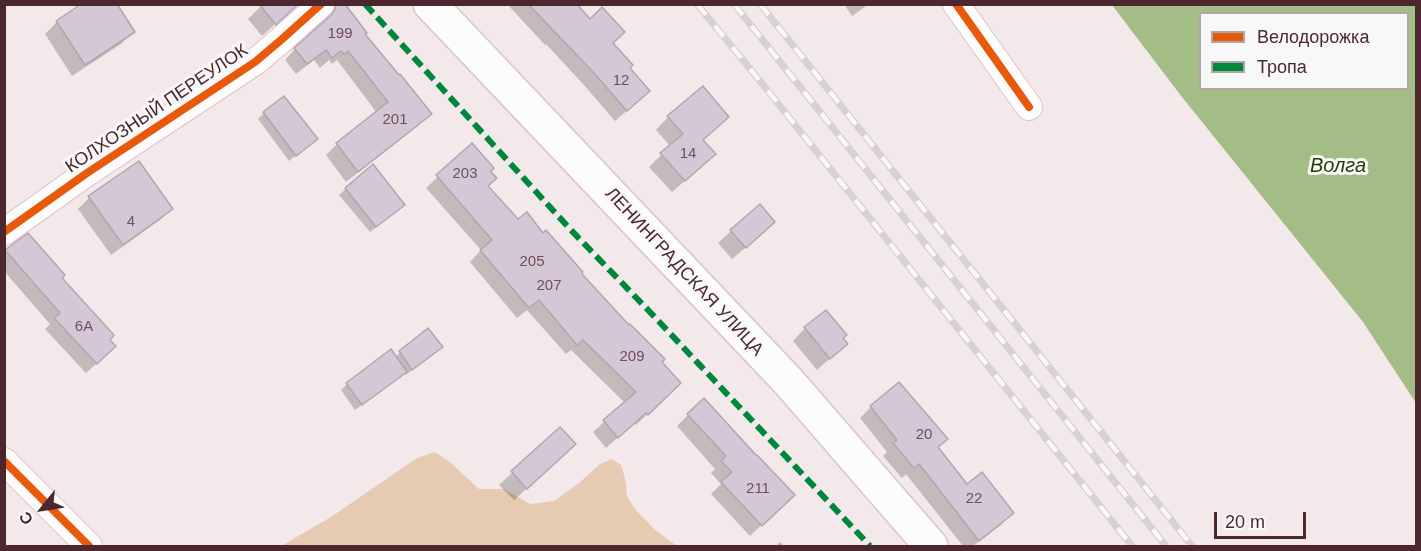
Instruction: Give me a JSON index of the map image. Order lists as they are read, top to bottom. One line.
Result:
{"streets":{"main road":["ЛЕНИНГРАДСКАЯ УЛИЦА"],"street":["КОЛХОЗНЫЙ ПЕРЕУЛОК"]},"water":["Волга"],"house_numbers":["199","12","201","14","203","4","205","207","6А","209","20","211","22"],"legend":["Велодорожка","Тропа"],"scale_bar":"20 m","north":"bottom left"}
